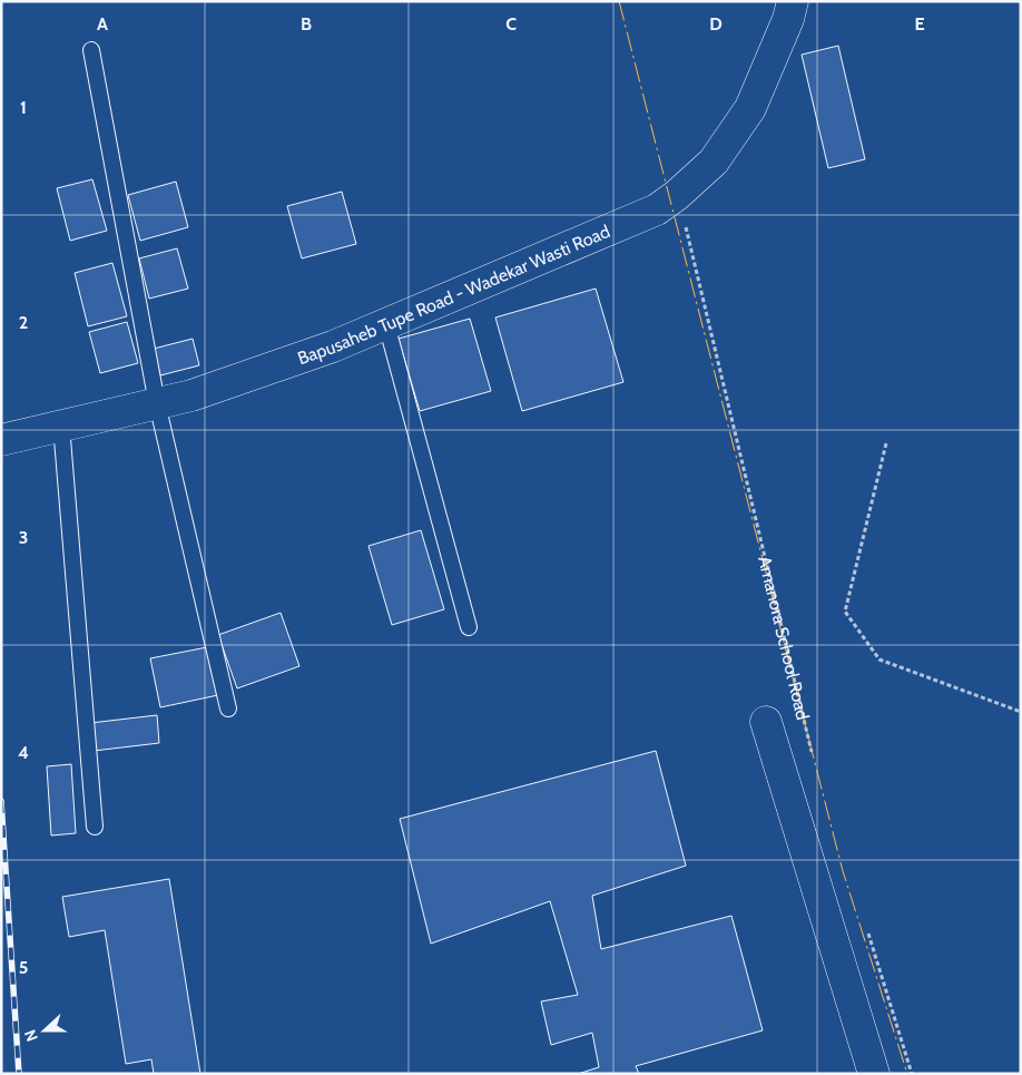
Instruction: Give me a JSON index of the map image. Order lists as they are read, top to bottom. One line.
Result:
{"streets":{"street":["Bapusaheb Tupe Road - Wadekar Wasti Road","Amanora School Road"]},"crossings":[["Bapusaheb Tupe Road - Wadekar Wasti Road","Amanora School Road"]],"north":"left","grid":{"columns":["A","B","C","D","E"],"rows":["1","2","3","4","5"]}}
